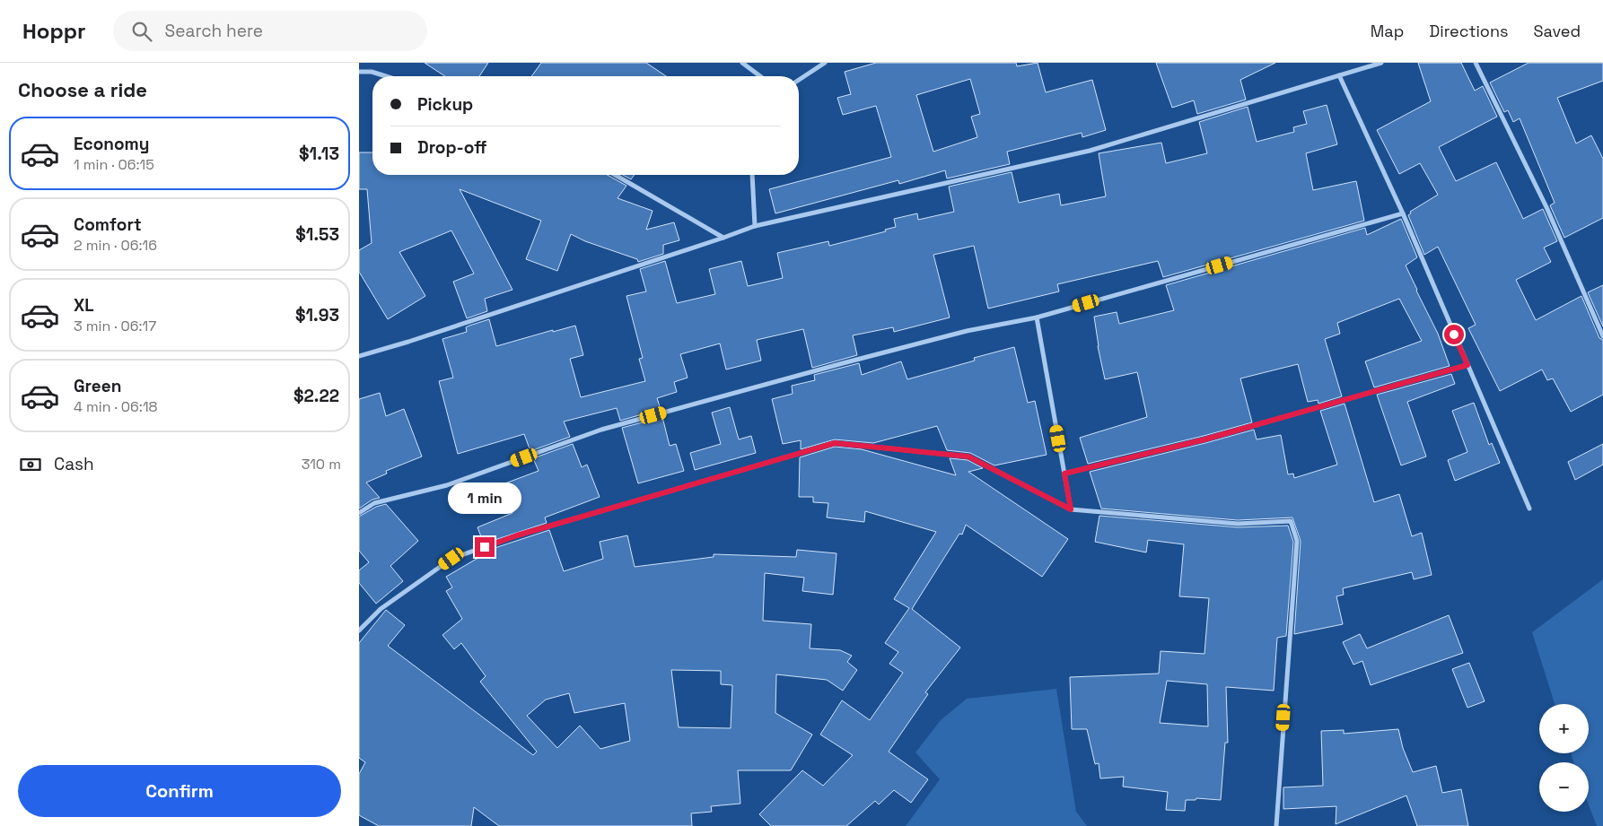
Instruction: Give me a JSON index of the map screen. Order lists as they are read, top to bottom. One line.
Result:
{"page":{"header":"Hoppr","search":"Search here","nav":["Map","Directions","Saved"],"heading":"Choose a ride","banner":["Pickup","Drop-off"],"list":[{"name":"Economy","note":"1 min · 06:15","value":"$1.13"},{"name":"Comfort","note":"2 min · 06:16","value":"$1.53"},{"name":"XL","note":"3 min · 06:17","value":"$1.93"},{"name":"Green","note":"4 min · 06:18","value":"$2.22"}],"pay":["Cash","310 m"],"bubble":"1 min","map_buttons":["+","−"],"buttons":"Confirm"}}
